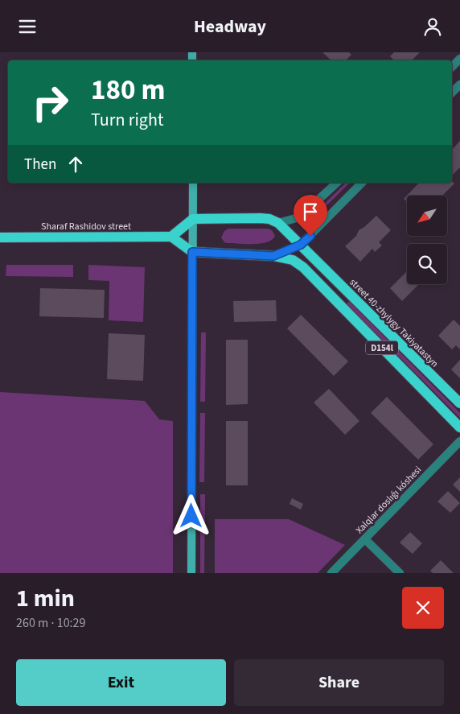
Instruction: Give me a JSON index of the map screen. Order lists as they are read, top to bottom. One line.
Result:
{"streets":{"main road":["Sharaf Rashidov street","street 40-zhylygy Takiyatastyn","D154l"],"street":["Xalqlar doslıǵı kóshesi"]},"crossings":[["street 40-zhylygy Takiyatastyn","D154l"]],"north":"bottom left","page":{"header":"Headway","turn":["180 m","Turn right"],"then":"Then","heading":["1 min","260 m · 10:29"],"buttons":["Exit","Share"]}}
